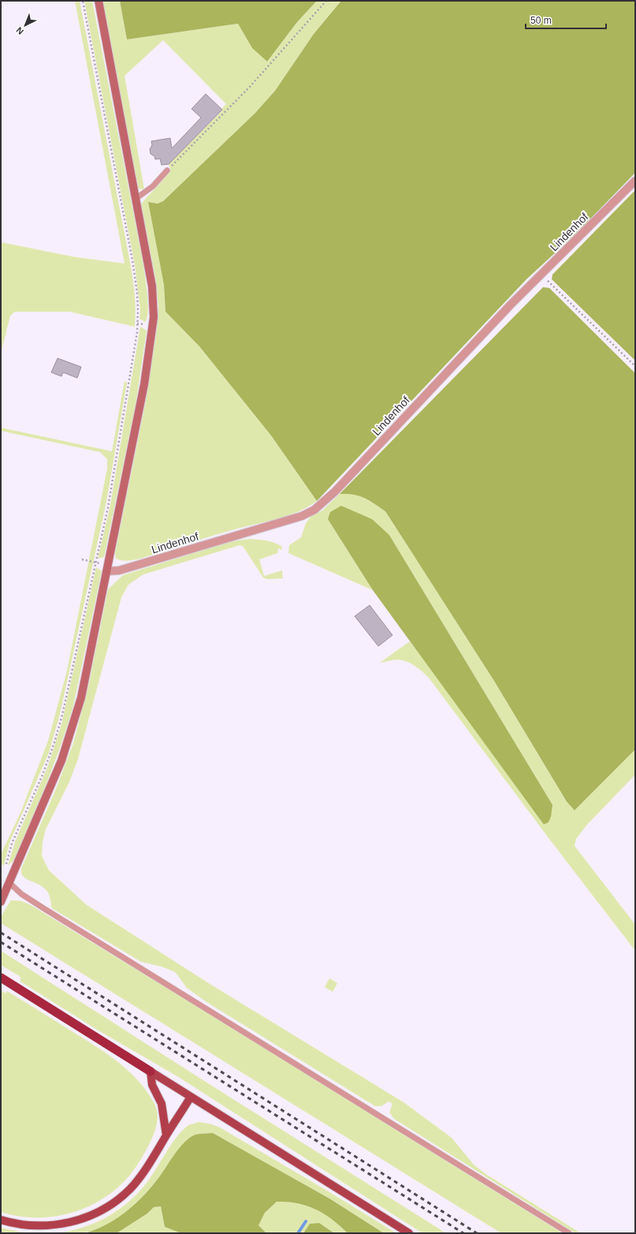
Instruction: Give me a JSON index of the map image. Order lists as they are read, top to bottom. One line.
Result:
{"streets":{"street":["Lindenhof"]},"scale_bar":"50 m","north":"bottom left"}
